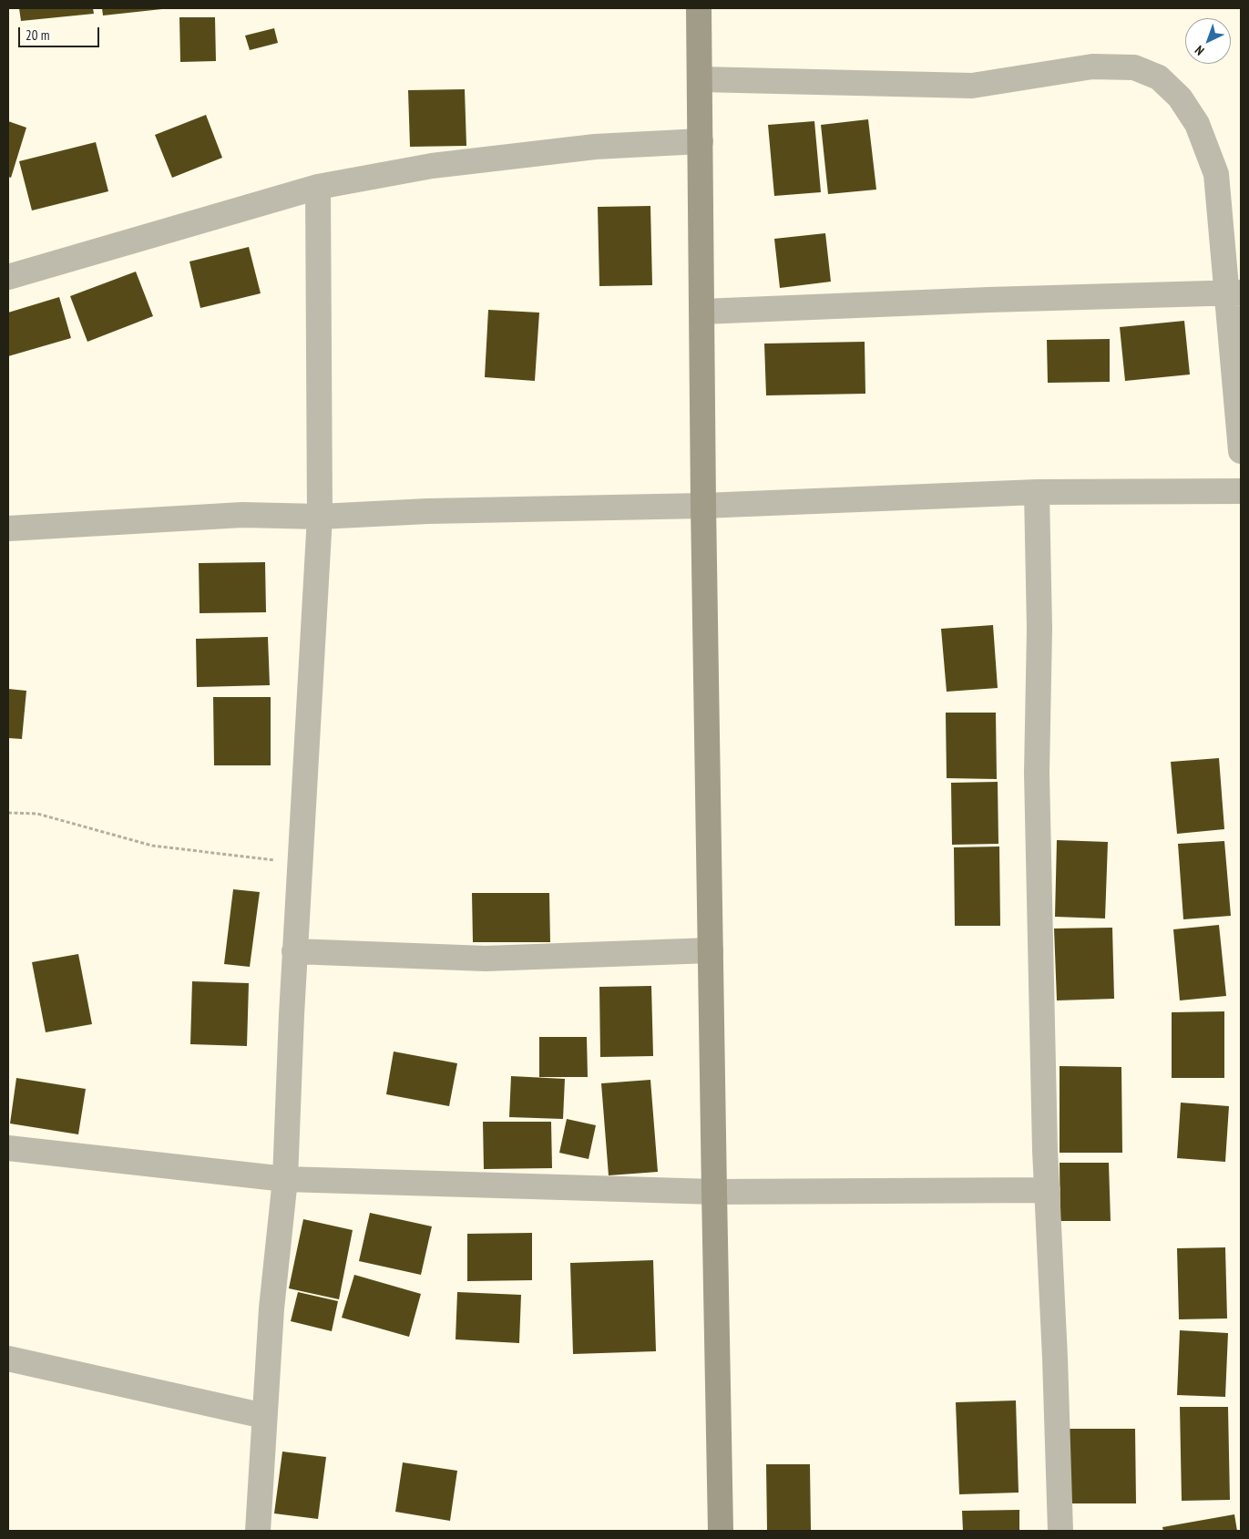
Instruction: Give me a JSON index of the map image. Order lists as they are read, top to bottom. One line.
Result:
{"scale_bar":"20 m","north":"bottom left"}
